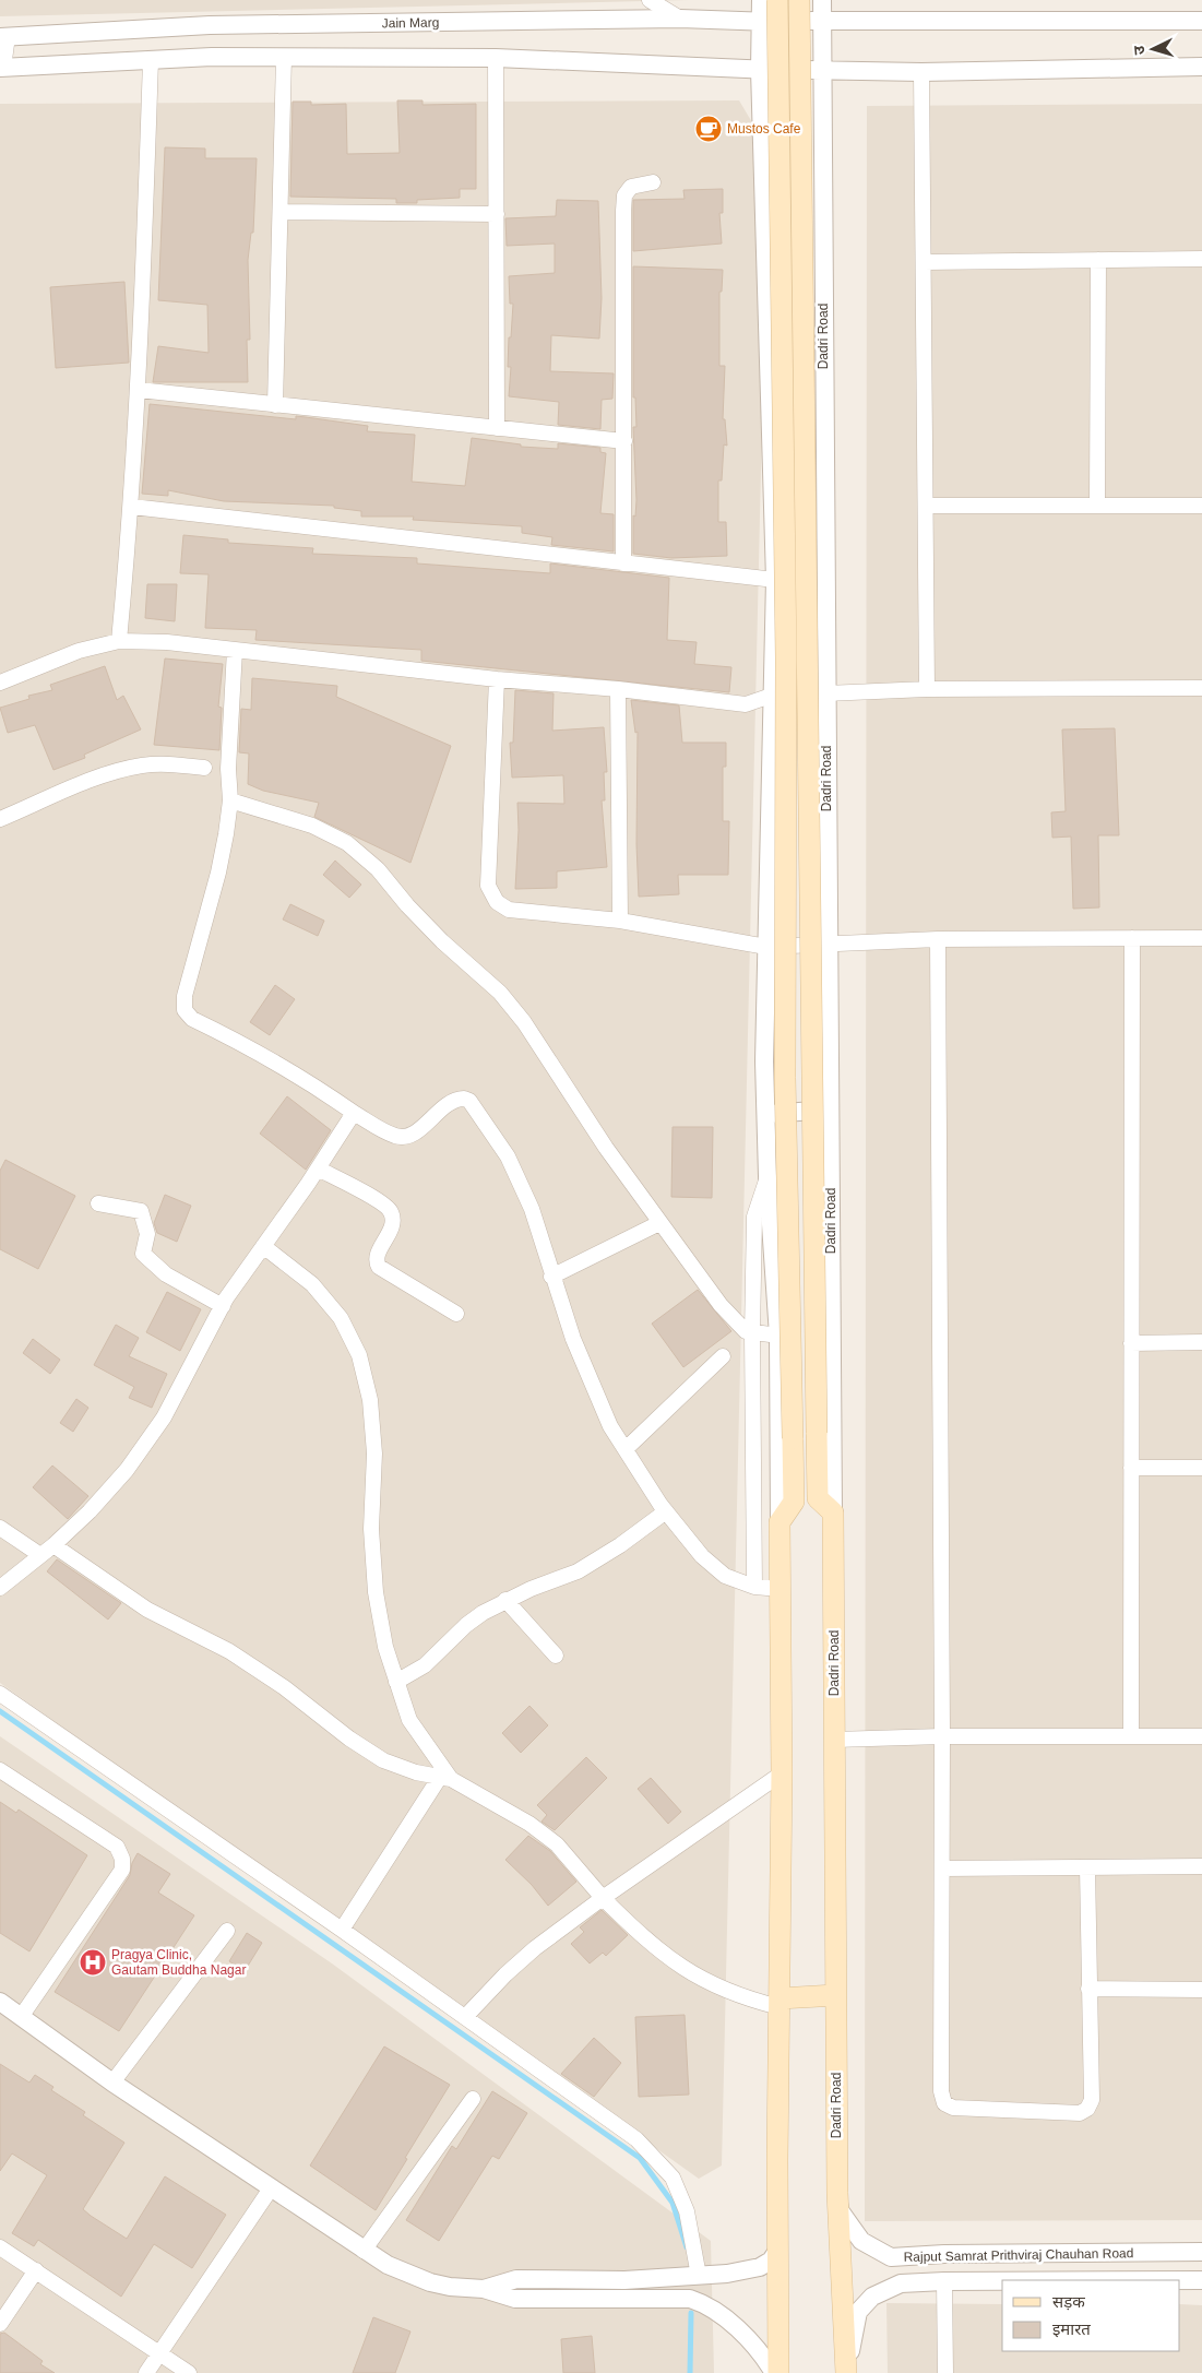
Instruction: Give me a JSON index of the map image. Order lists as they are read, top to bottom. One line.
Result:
{"streets":{"main road":["Dadri Road"],"street":["Jain Marg","Rajput Samrat Prithviraj Chauhan Road"]},"crossings":[["Jain Marg","Dadri Road"],["Dadri Road","Rajput Samrat Prithviraj Chauhan Road"]],"places":{"cafe":["Mustos Cafe"],"hospital":["Pragya Clinic, Gautam Buddha Nagar"]},"legend":["सड़क","इमारत"],"north":"left"}
